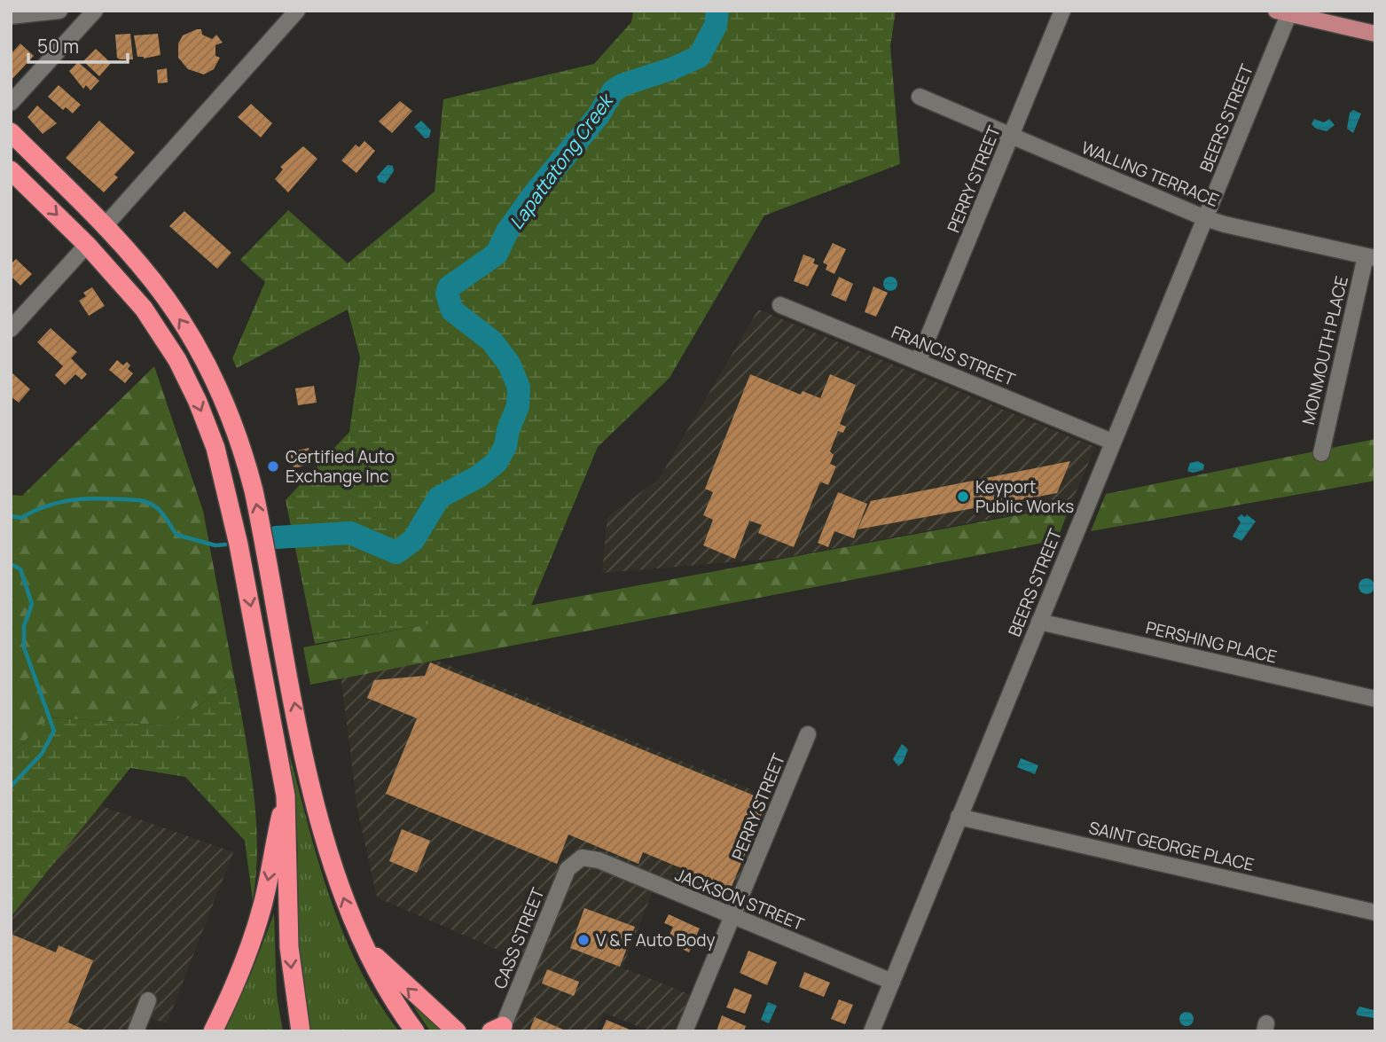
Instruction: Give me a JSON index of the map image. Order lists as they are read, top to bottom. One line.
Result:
{"streets":{"street":["BEERS STREET","WALLING TERRACE","PERRY STREET","MONMOUTH PLACE","FRANCIS STREET","PERSHING PLACE","SAINT GEORGE PLACE","JACKSON STREET","CASS STREET"]},"crossings":[["BEERS STREET","WALLING TERRACE"],["BEERS STREET","FRANCIS STREET"],["BEERS STREET","PERSHING PLACE"],["BEERS STREET","SAINT GEORGE PLACE"],["BEERS STREET","JACKSON STREET"],["WALLING TERRACE","PERRY STREET"],["WALLING TERRACE","MONMOUTH PLACE"],["PERRY STREET","FRANCIS STREET"],["PERRY STREET","JACKSON STREET"],["JACKSON STREET","CASS STREET"]],"water":["Lapattatong Creek"],"places":["Certified Auto Exchange Inc","Keyport Public Works","V & F Auto Body"],"scale_bar":"50 m"}
